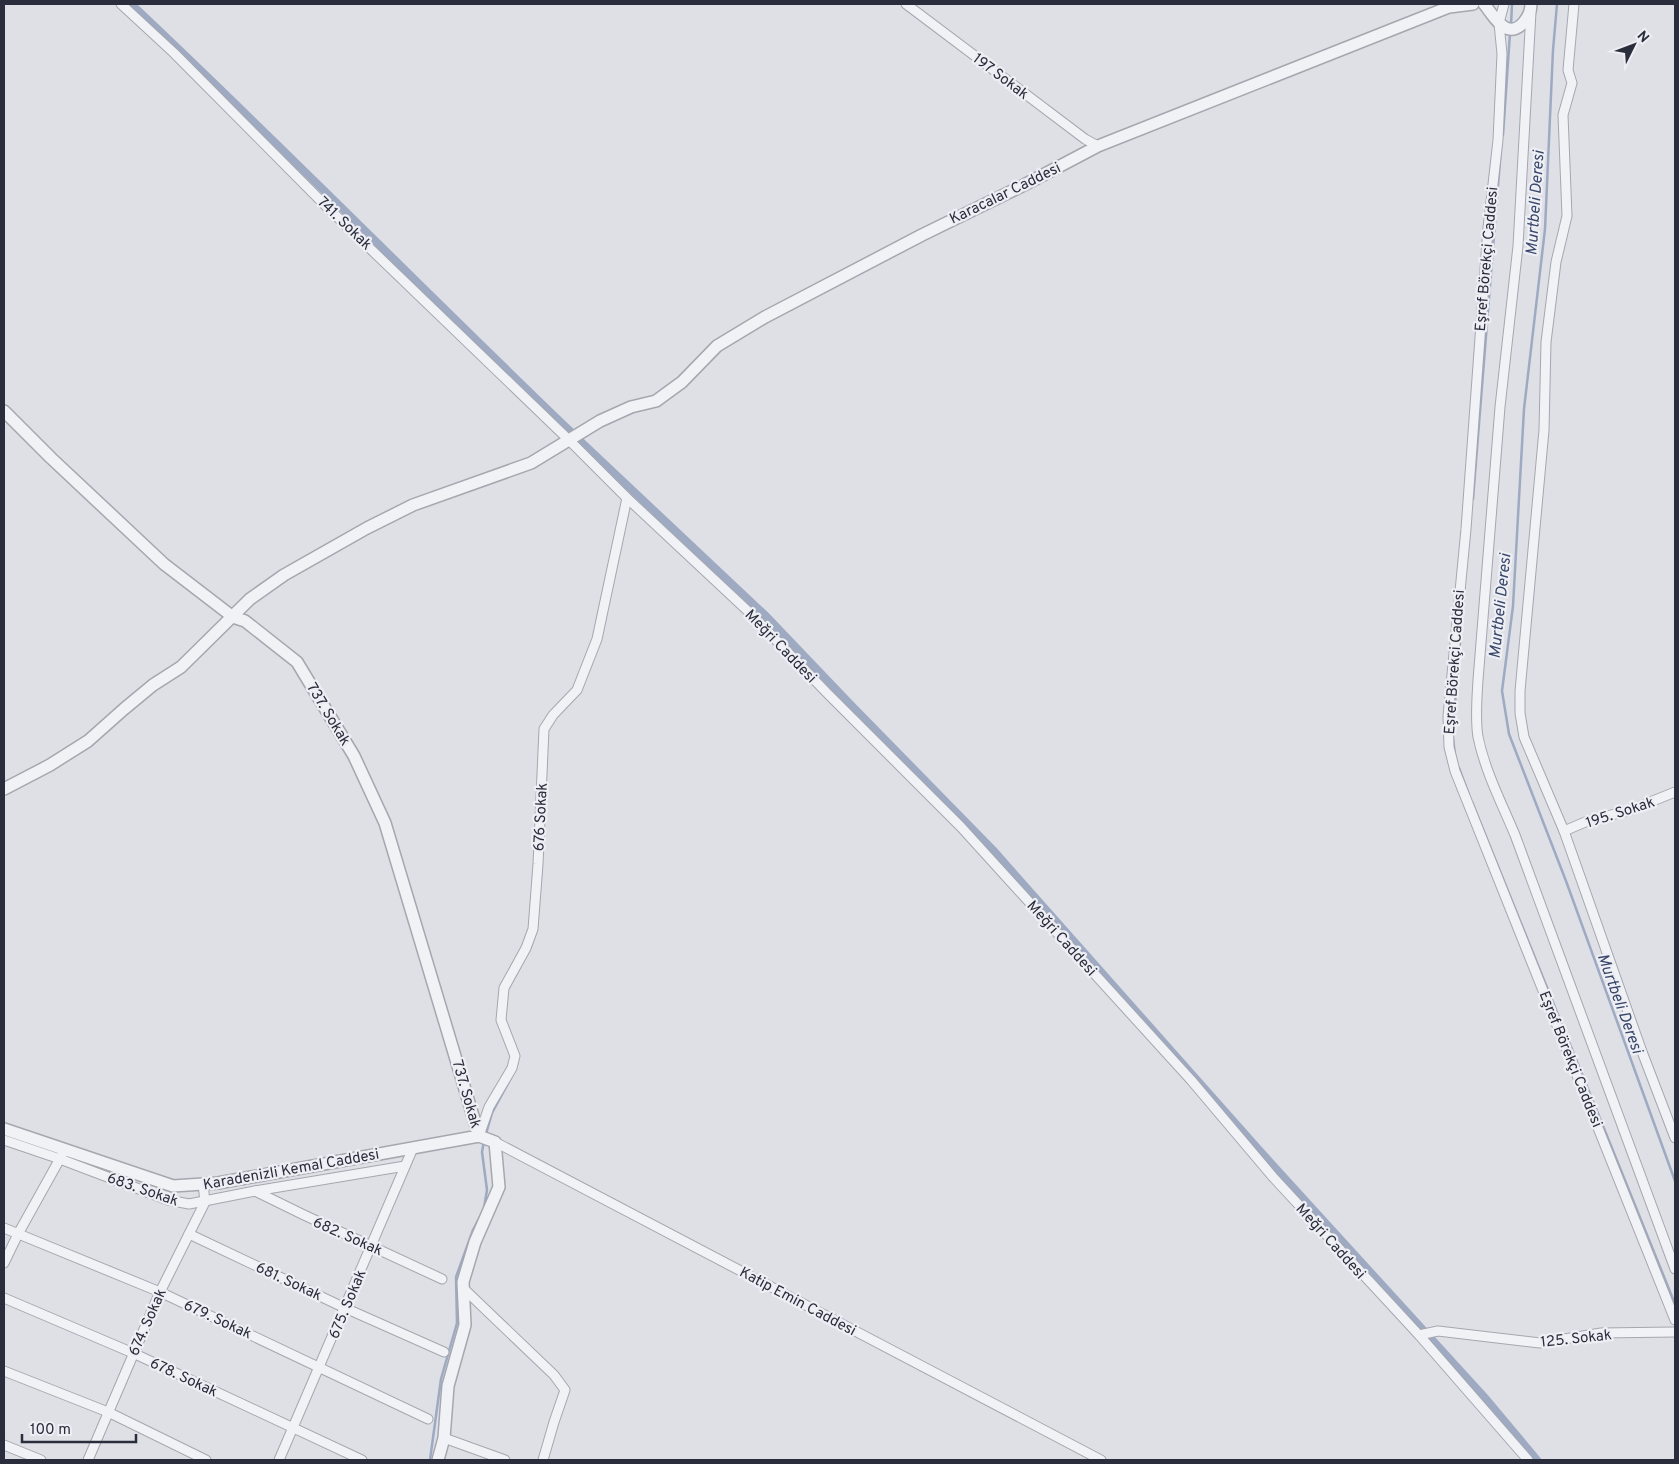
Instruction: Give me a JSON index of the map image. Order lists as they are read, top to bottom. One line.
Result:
{"streets":{"street":["197 Sokak","Karacalar Caddesi","741. Sokak","Eşref Börekçi Caddesi","Meğri Caddesi","737. Sokak","195. Sokak","676 Sokak","Karadenizli Kemal Caddesi","683. Sokak","682. Sokak","681. Sokak","Katip Emin Caddesi","675. Sokak","679. Sokak","674. Sokak","125. Sokak","678. Sokak"]},"crossings":[["197 Sokak","Karacalar Caddesi"],["Karacalar Caddesi","741. Sokak"],["Karacalar Caddesi","Meğri Caddesi"],["Karacalar Caddesi","737. Sokak"],["741. Sokak","Meğri Caddesi"],["Meğri Caddesi","676 Sokak"],["Meğri Caddesi","125. Sokak"],["737. Sokak","676 Sokak"],["737. Sokak","Karadenizli Kemal Caddesi"],["737. Sokak","Katip Emin Caddesi"],["676 Sokak","Karadenizli Kemal Caddesi"],["676 Sokak","Katip Emin Caddesi"],["Karadenizli Kemal Caddesi","683. Sokak"],["Karadenizli Kemal Caddesi","Katip Emin Caddesi"],["Karadenizli Kemal Caddesi","675. Sokak"],["683. Sokak","682. Sokak"],["683. Sokak","675. Sokak"],["683. Sokak","674. Sokak"],["682. Sokak","675. Sokak"],["681. Sokak","675. Sokak"],["681. Sokak","674. Sokak"],["675. Sokak","679. Sokak"],["675. Sokak","678. Sokak"],["679. Sokak","674. Sokak"],["674. Sokak","678. Sokak"]],"water":["Murtbeli Deresi"],"scale_bar":"100 m","north":"top right"}
